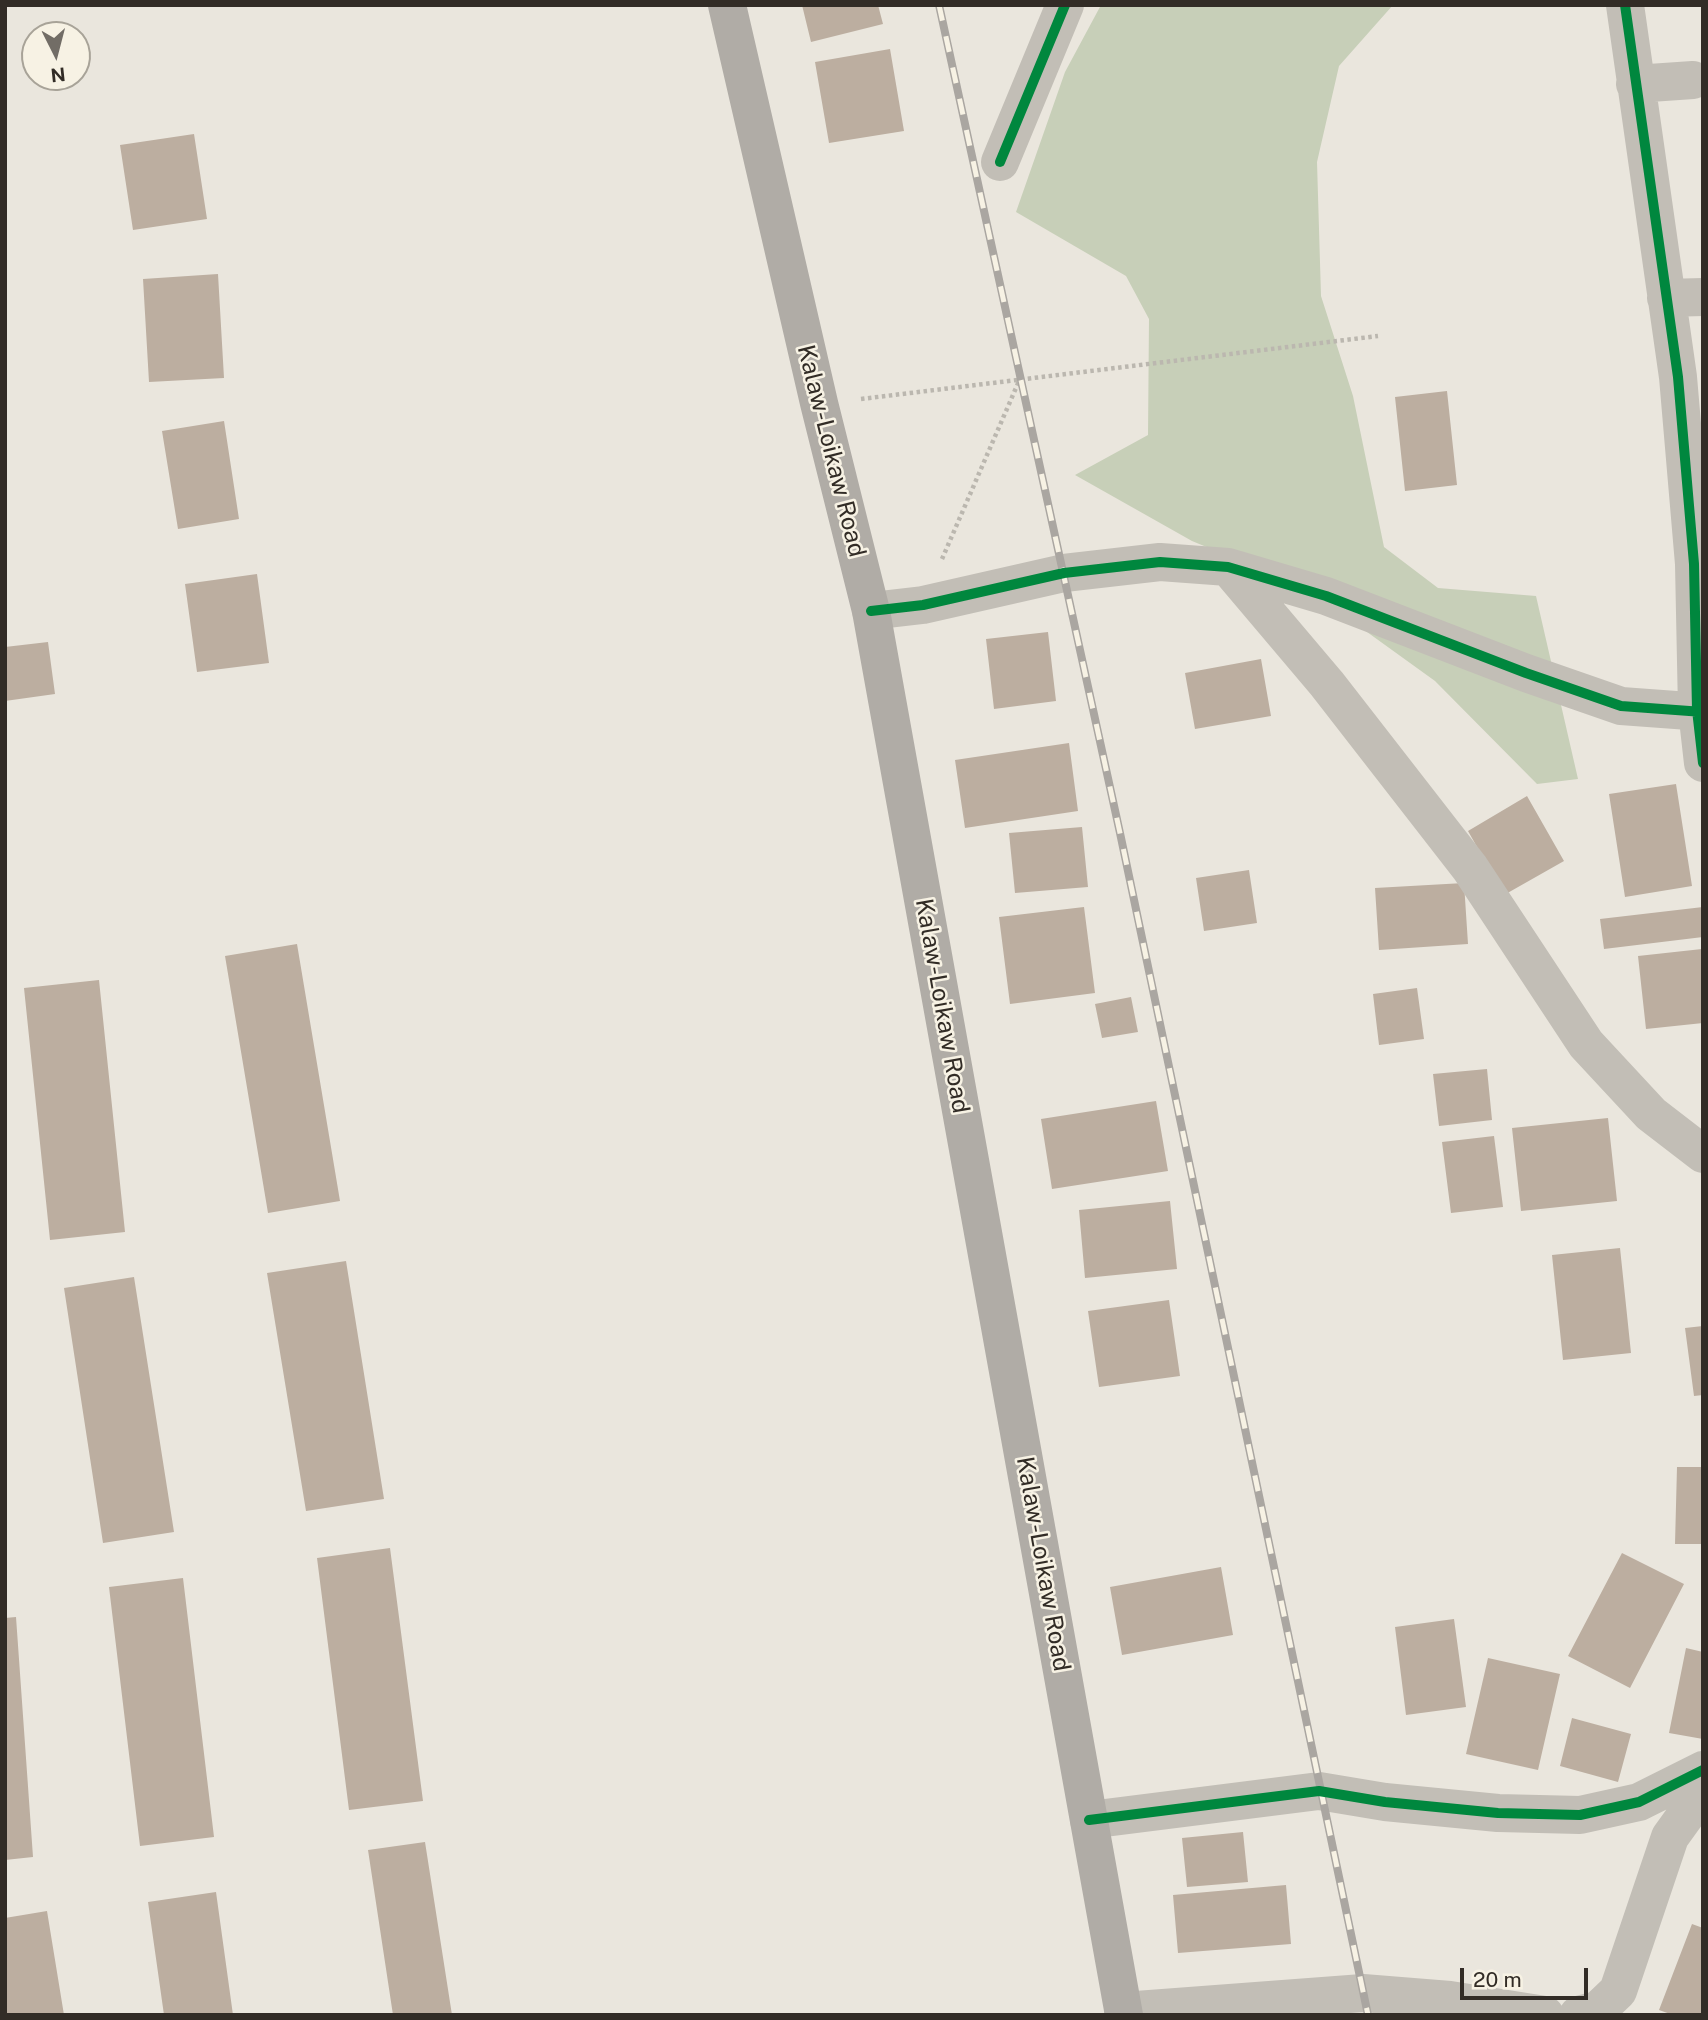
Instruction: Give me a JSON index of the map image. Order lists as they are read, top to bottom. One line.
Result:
{"streets":{"main road":["Kalaw-Loikaw Road"]},"scale_bar":"20 m","north":"bottom"}
